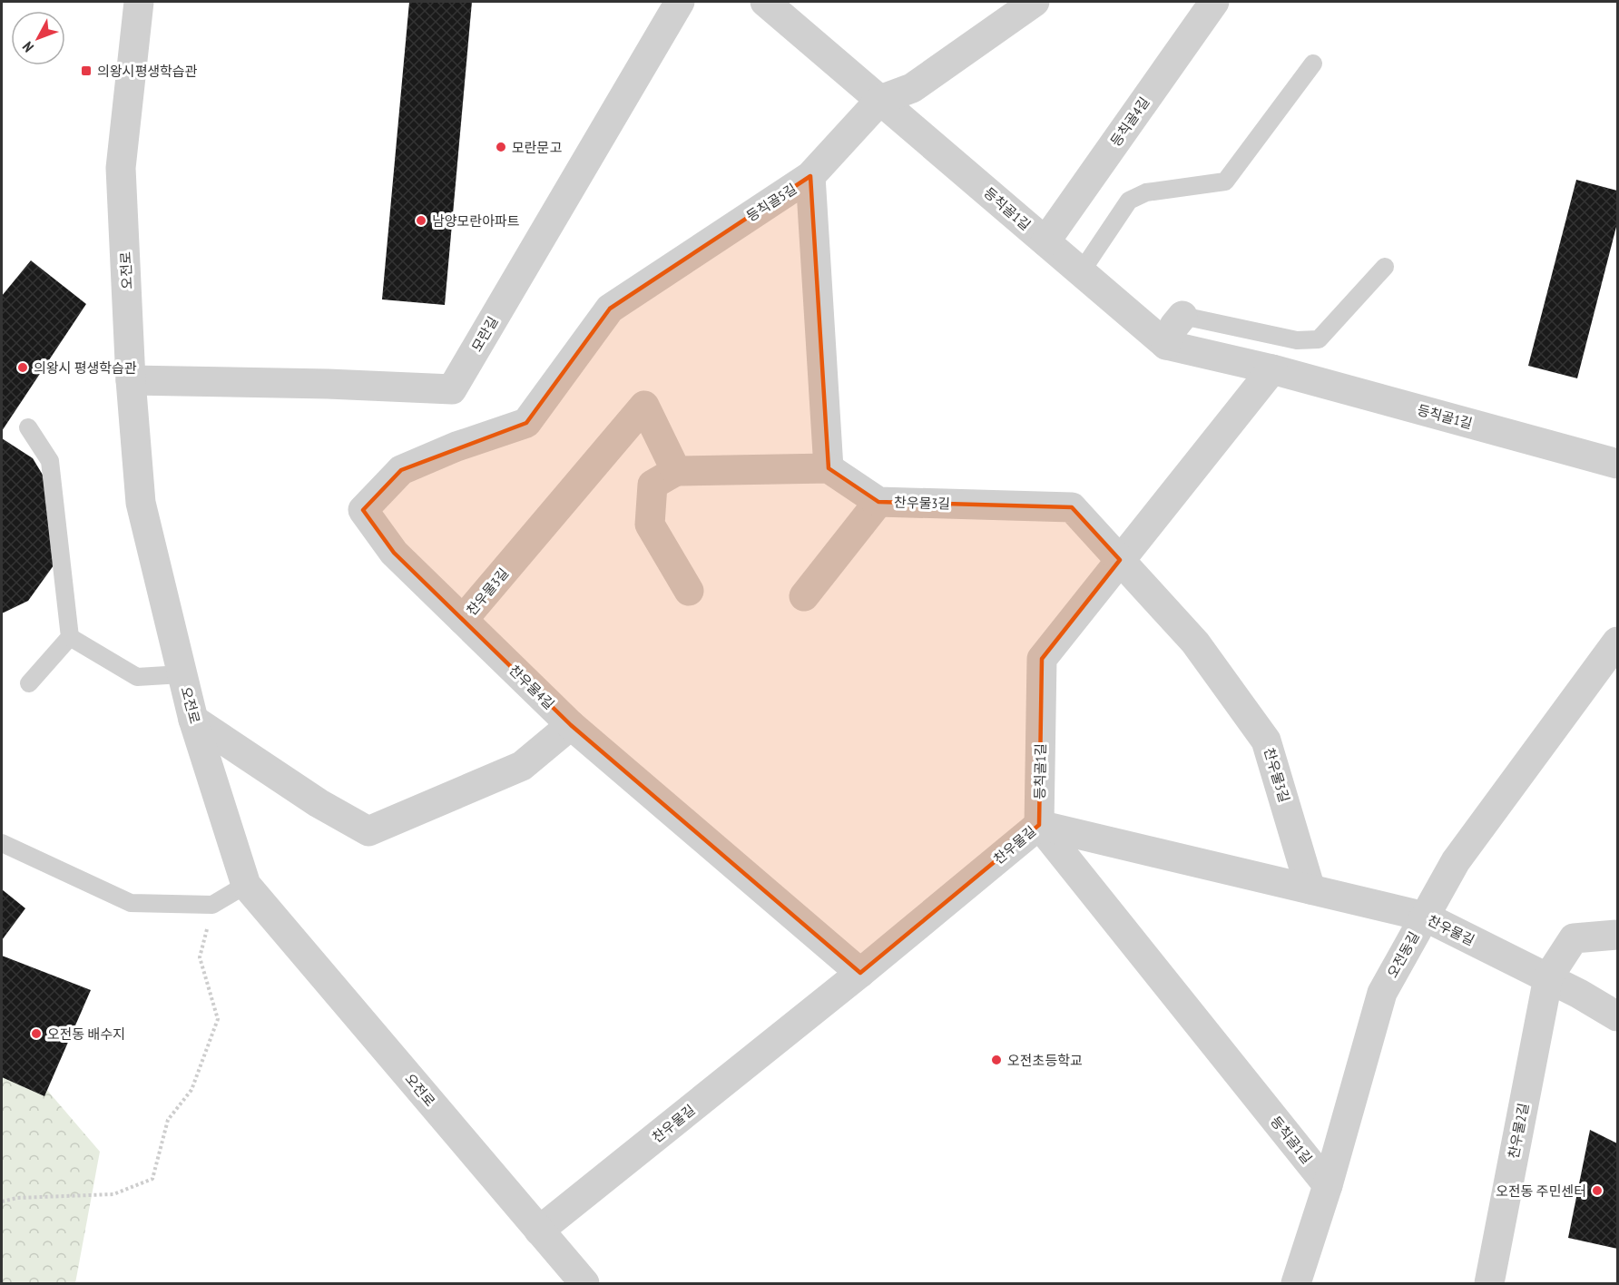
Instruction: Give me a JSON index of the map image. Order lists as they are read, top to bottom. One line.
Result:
{"streets":{"street":["등칙골4길","등칙골5길","등칙골1길","오전로","모란길","찬우물3길","찬우물4길","찬우물길","오전동길","찬우물2길"]},"crossings":[["등칙골4길","등칙골1길"],["등칙골5길","등칙골1길"],["등칙골5길","찬우물4길"],["등칙골1길","찬우물3길"],["등칙골1길","찬우물길"],["등칙골1길","오전동길"],["오전로","모란길"],["오전로","찬우물길"],["찬우물3길","찬우물4길"],["찬우물3길","찬우물길"],["찬우물4길","찬우물길"],["찬우물길","오전동길"],["찬우물길","찬우물2길"]],"places":{"transit":["의왕시평생학습관"],"other":["모란문고","남양모란아파트","의왕시 평생학습관","오전동 배수지","오전초등학교","오전동 주민센터"]},"north":"bottom left"}
